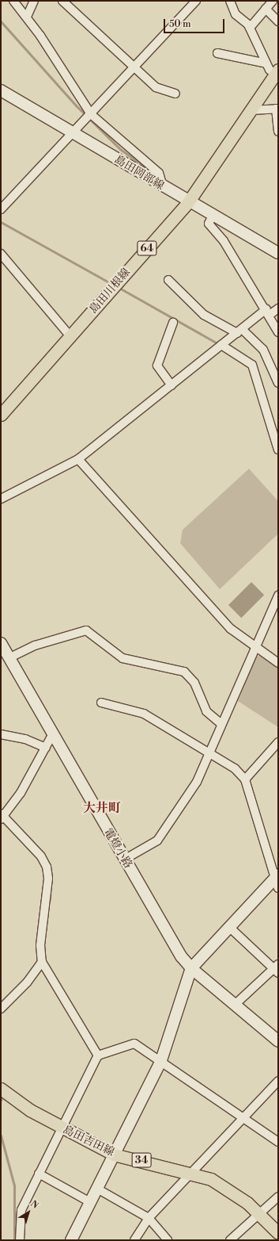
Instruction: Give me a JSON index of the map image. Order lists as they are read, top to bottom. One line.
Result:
{"streets":{"main road":["64","島田川根線","島田吉田線","34"],"street":["島田岡部線","電燈小路"]},"crossings":[["島田岡部線","島田川根線"]],"districts":["大井町"],"scale_bar":"50 m","north":"top right"}
